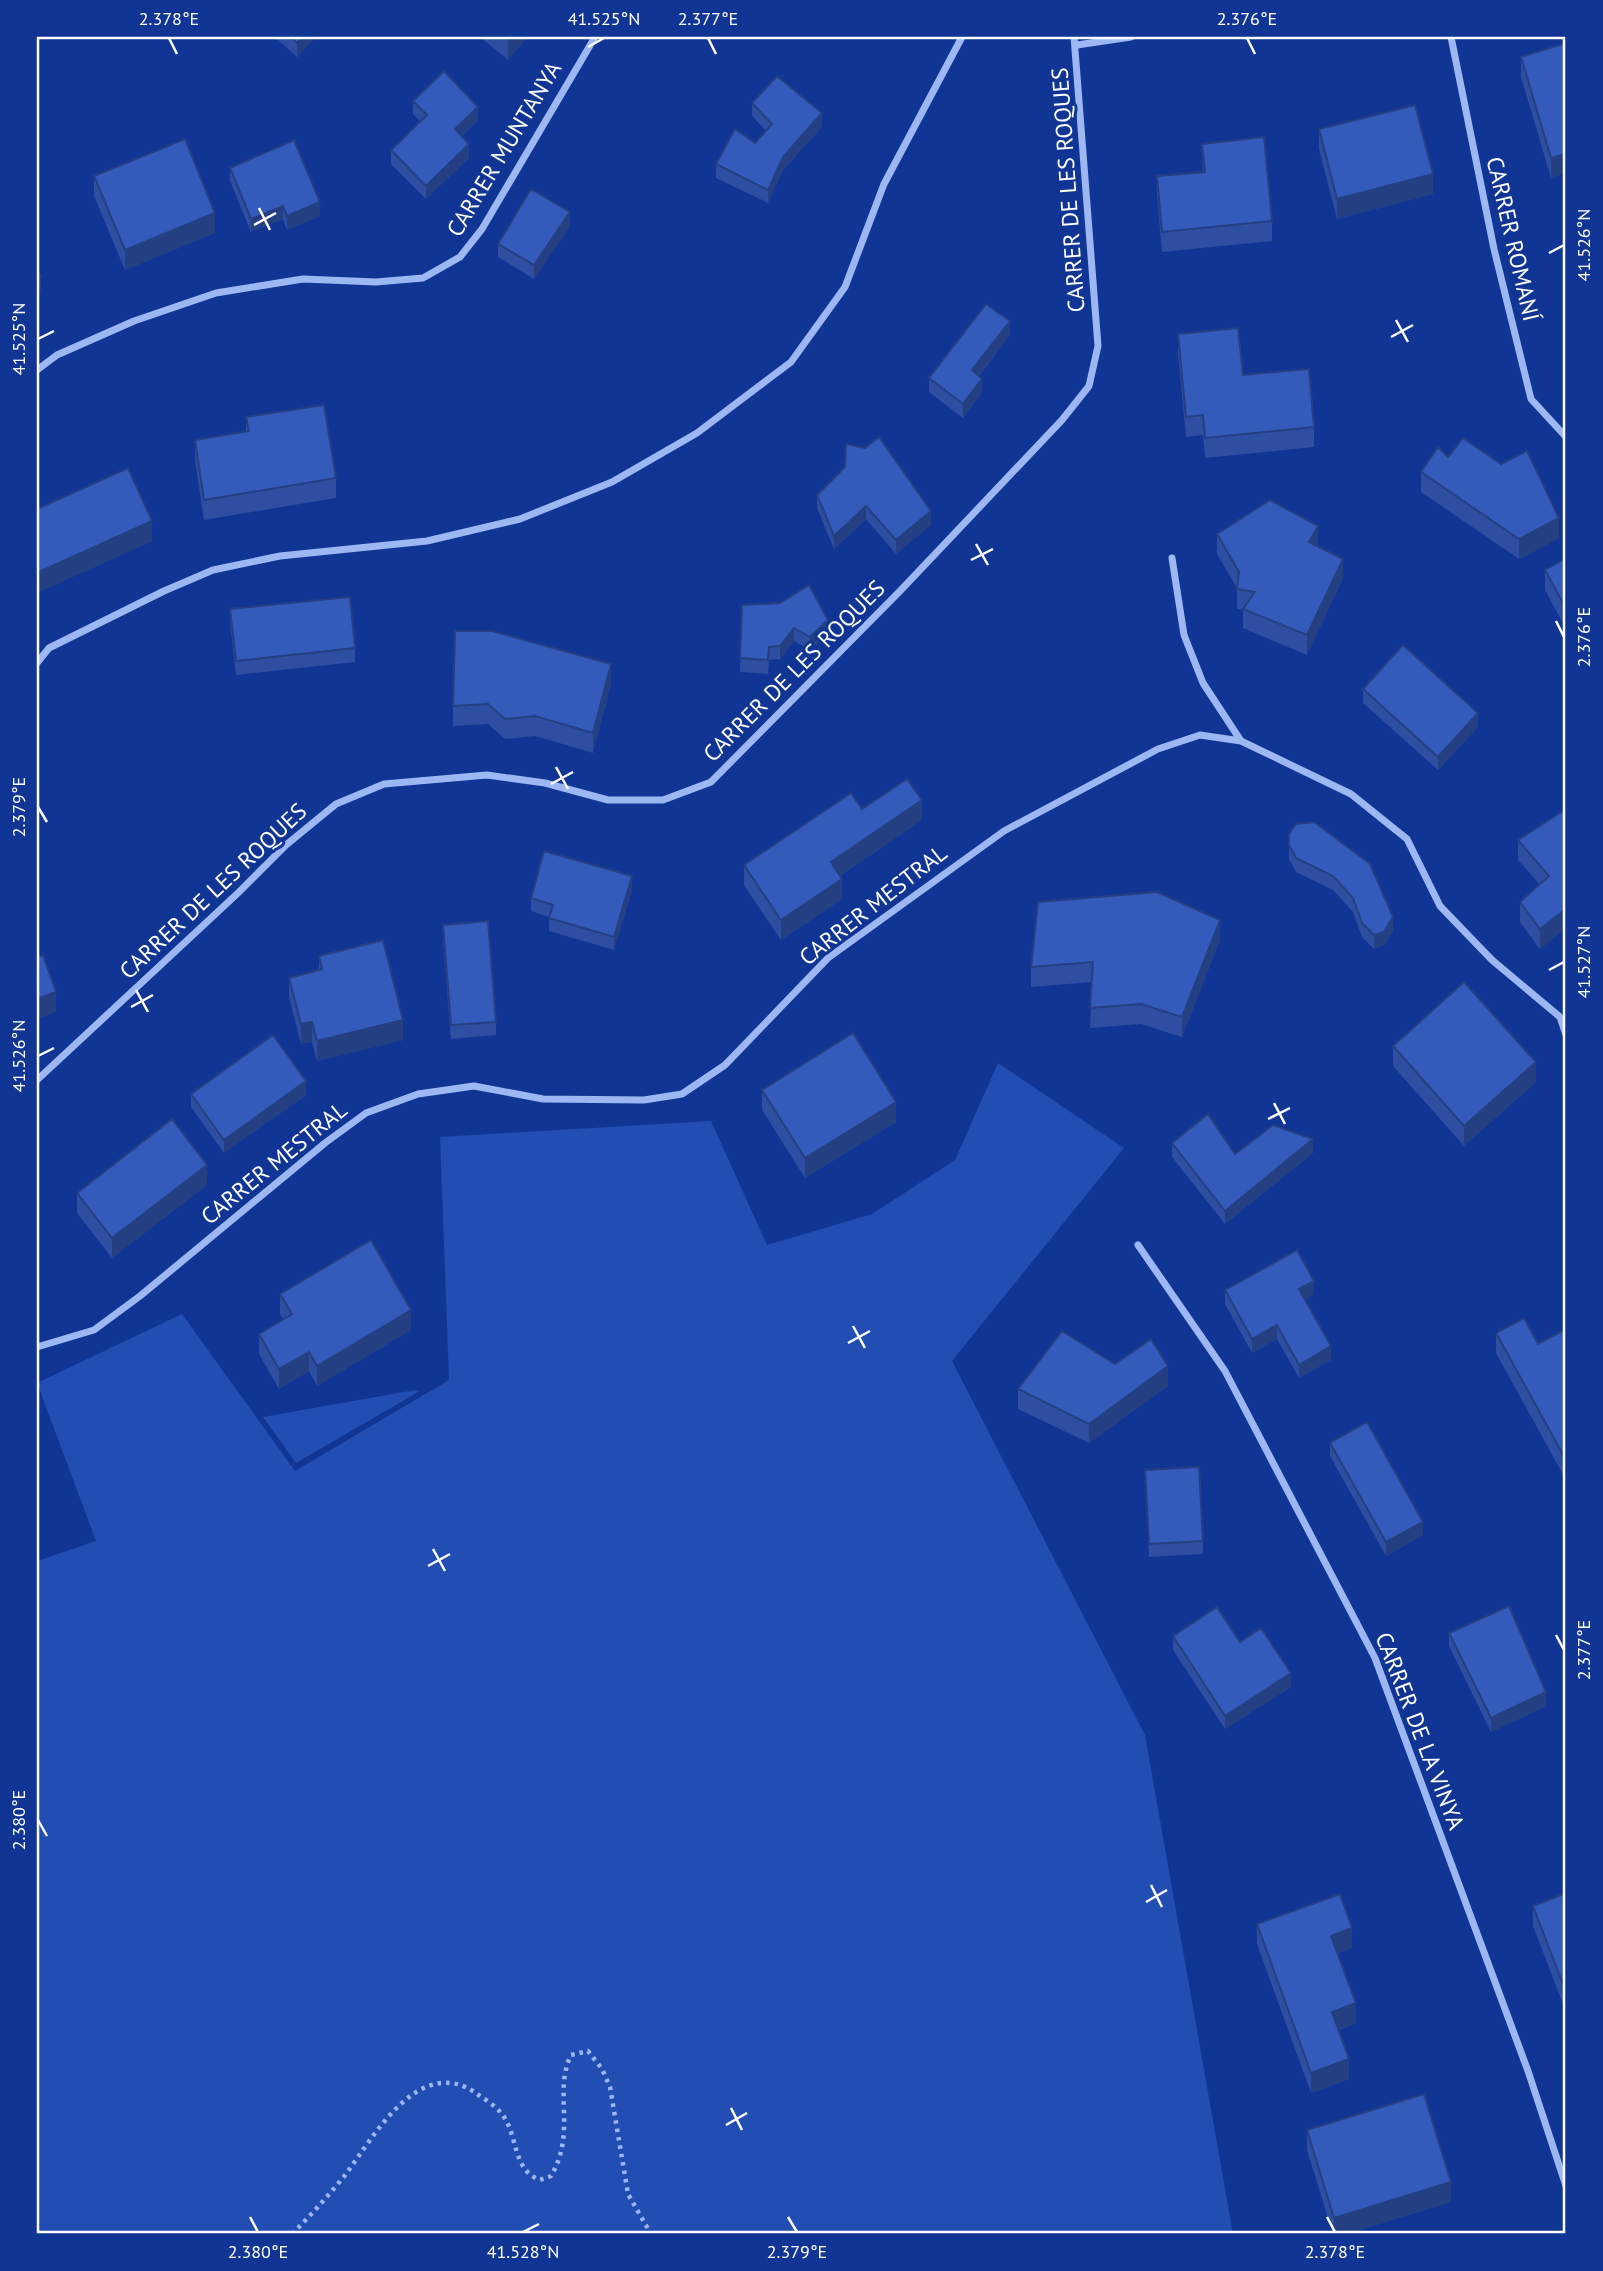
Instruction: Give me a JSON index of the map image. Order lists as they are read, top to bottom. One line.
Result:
{"streets":{"street":["CARRER MUNTANYA","CARRER DE LES ROQUES","CARRER ROMANÍ","CARRER MESTRAL","CARRER DE LA VINYA"]},"coordinates":["2.378°E","41.525°N","2.377°E","2.376°E","41.526°N","2.379°E","41.527°N","2.380°E","41.528°N"]}
